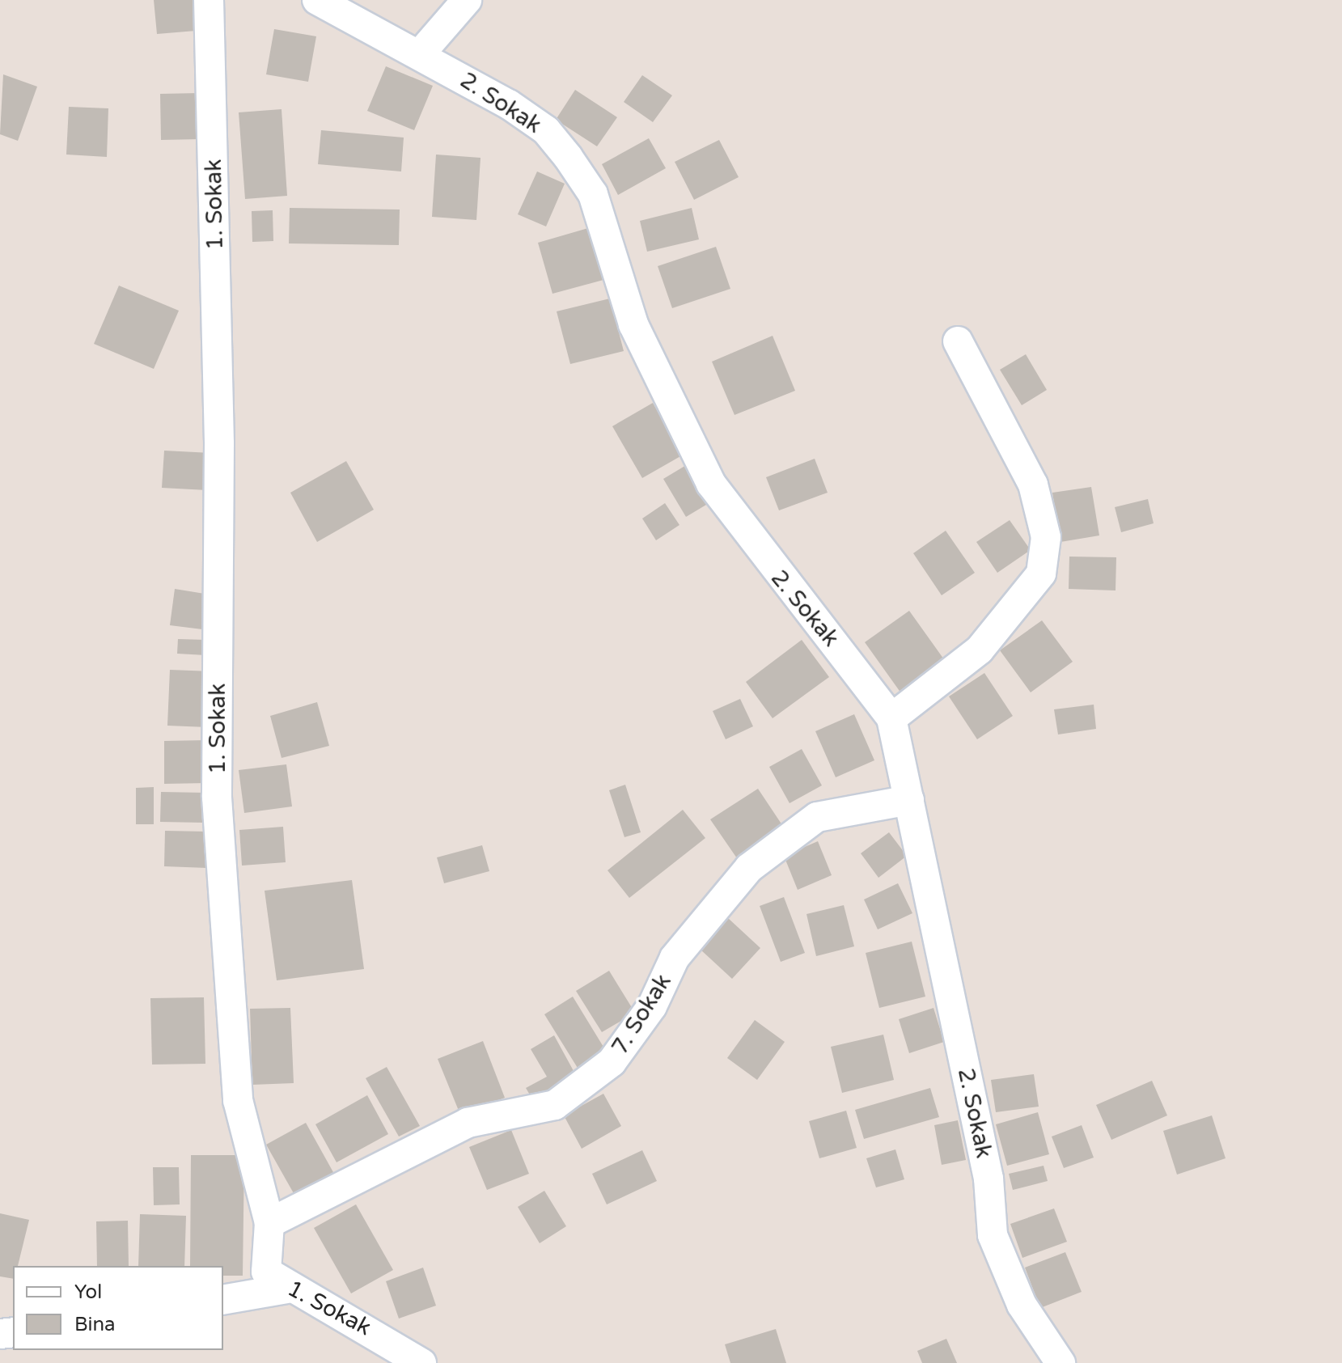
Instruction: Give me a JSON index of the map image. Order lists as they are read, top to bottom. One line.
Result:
{"streets":{"street":["2. Sokak","1. Sokak","7. Sokak"]},"crossings":[["2. Sokak","7. Sokak"],["1. Sokak","7. Sokak"]],"legend":["Yol","Bina"]}
